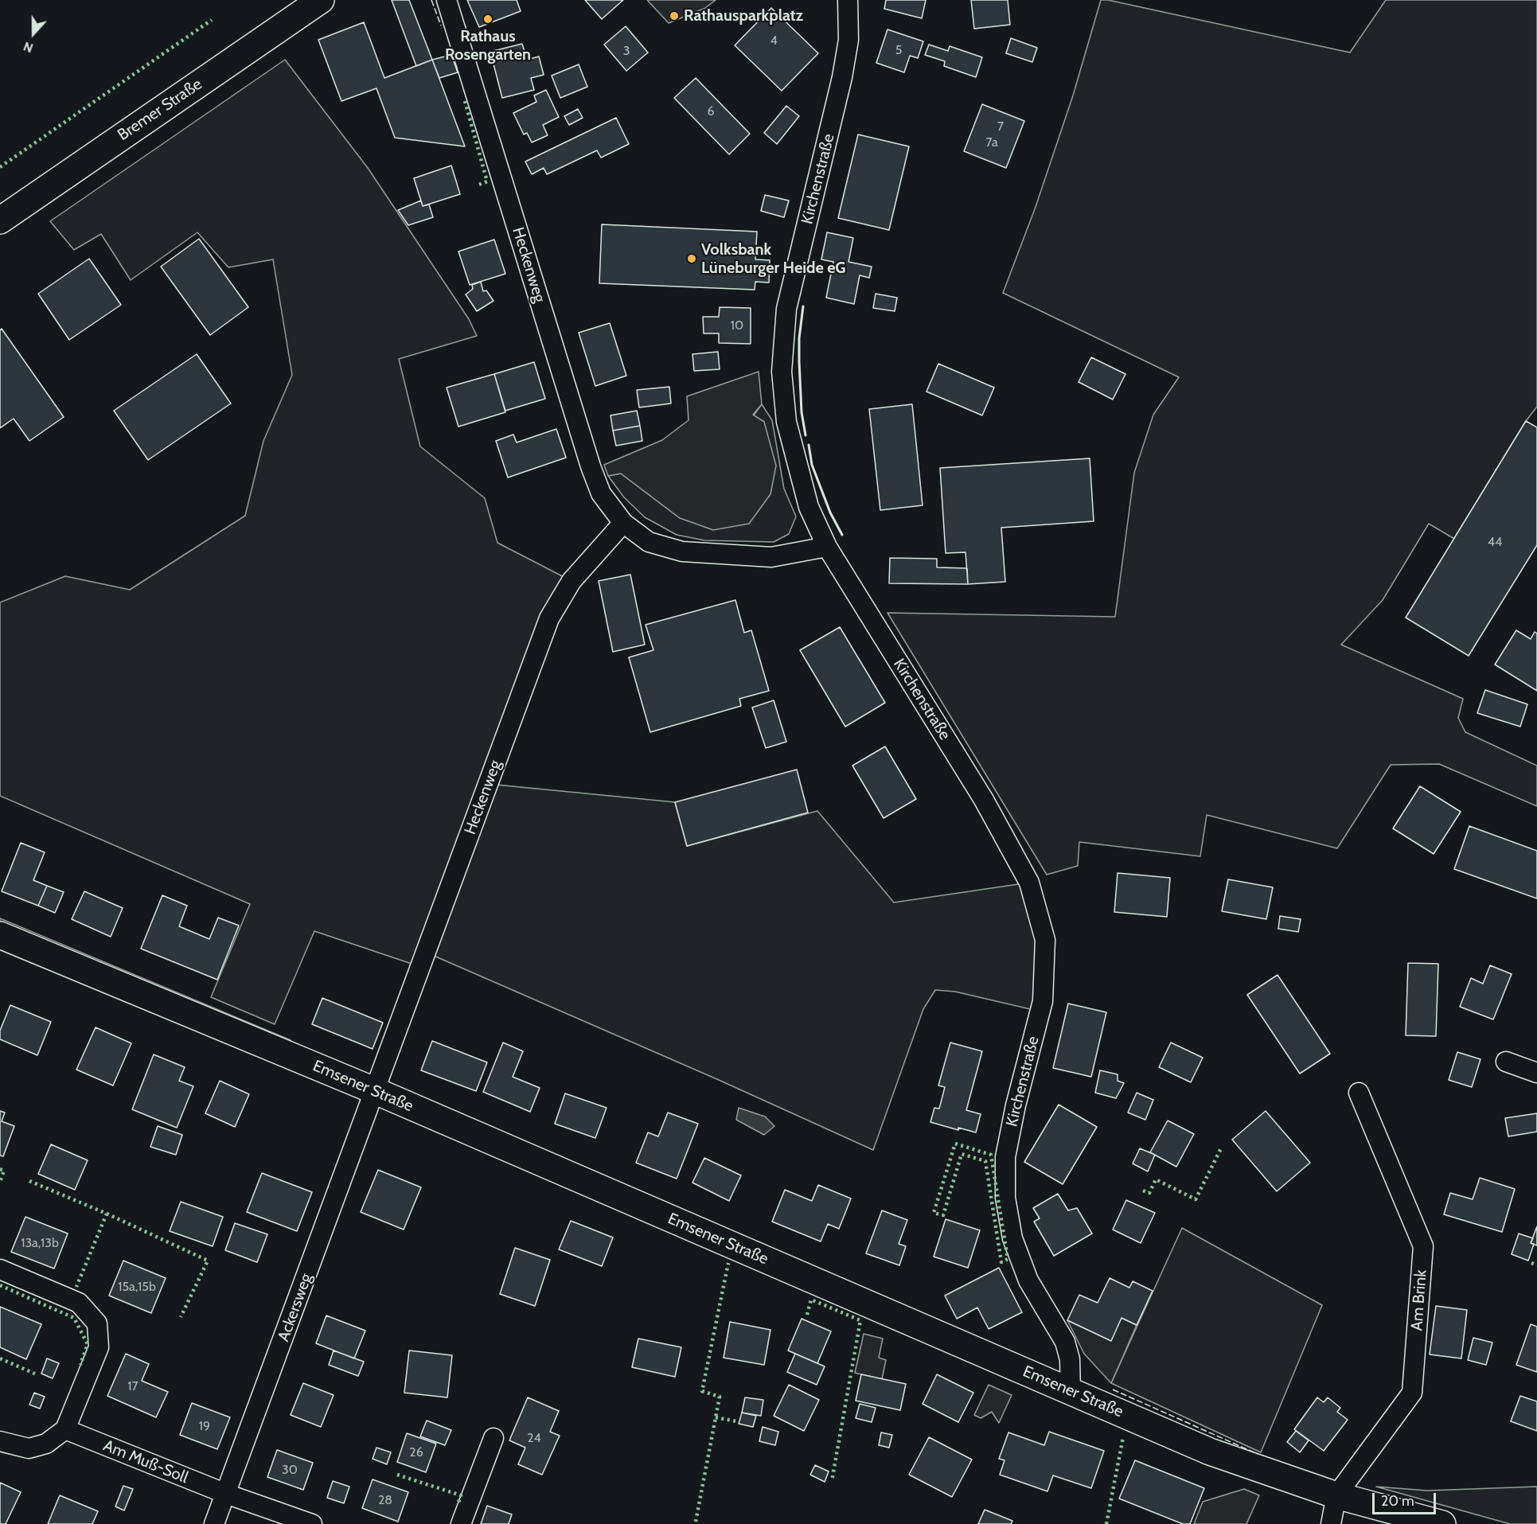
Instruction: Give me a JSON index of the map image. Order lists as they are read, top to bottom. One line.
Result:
{"streets":{"street":["Bremer Straße","Kirchenstraße","Heckenweg","Emsener Straße","Am Brink","Ackersweg","Am Muß-Soll"]},"crossings":[["Kirchenstraße","Heckenweg"],["Kirchenstraße","Emsener Straße"],["Heckenweg","Emsener Straße"],["Heckenweg","Ackersweg"],["Emsener Straße","Am Brink"],["Emsener Straße","Ackersweg"],["Ackersweg","Am Muß-Soll"]],"places":["Rathausparkplatz","Rathaus Rosengarten","Volksbank Lüneburger Heide eG"],"house_numbers":["4","5","3","6","7","7a","10","44","13a,13b","15a,15b","17","19","24","26","30","28"],"scale_bar":"20 m","north":"bottom"}
